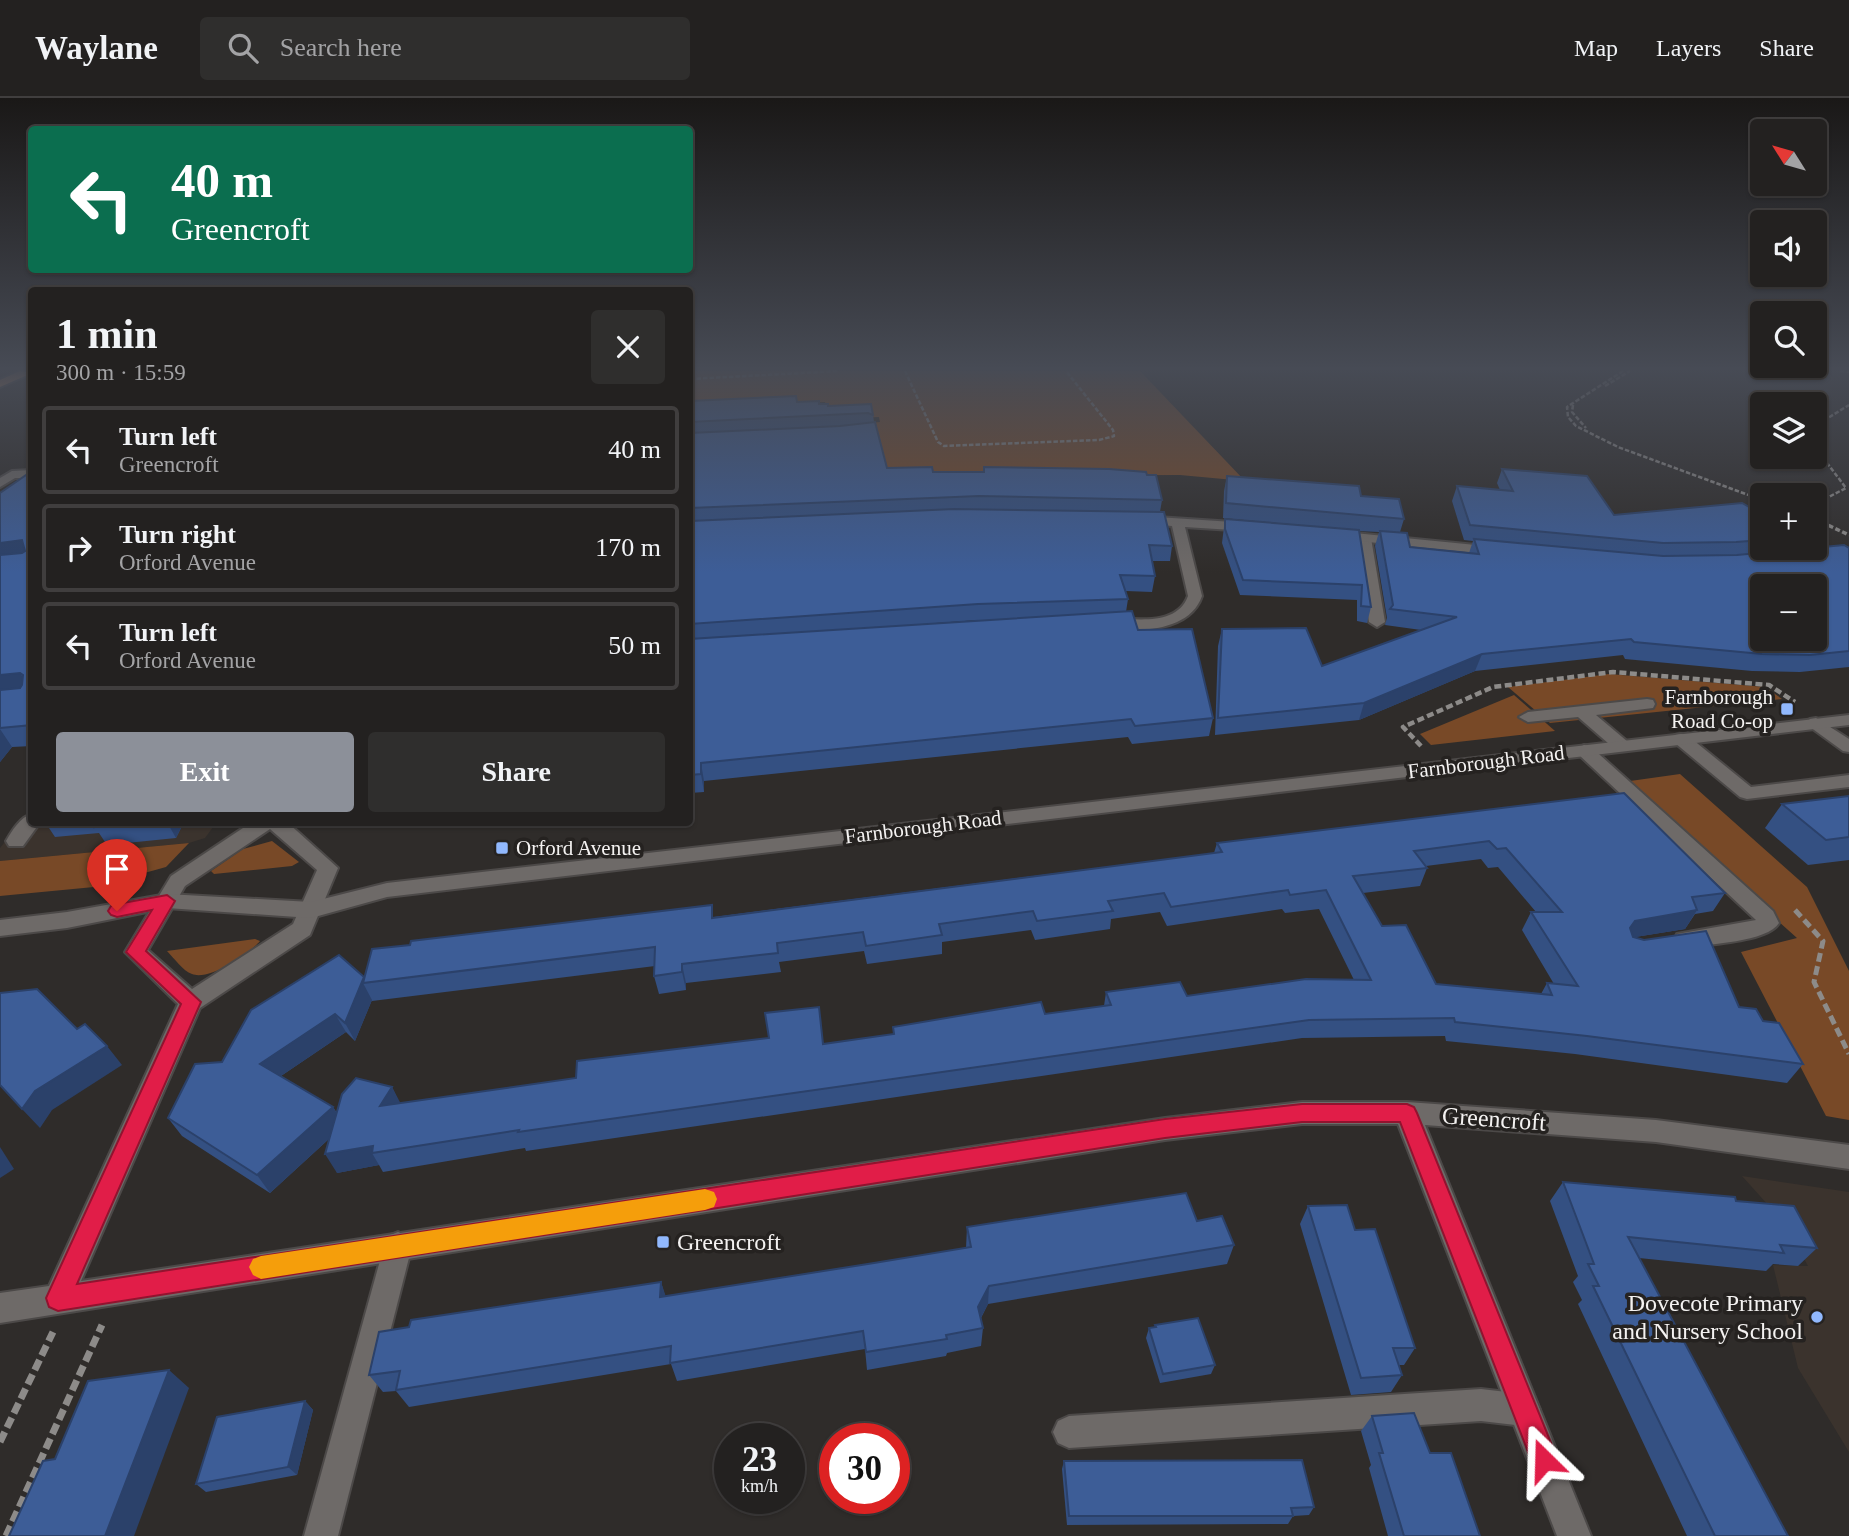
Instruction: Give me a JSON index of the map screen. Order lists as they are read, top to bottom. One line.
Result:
{"streets":{"street":["Farnborough Road","Greencroft"]},"places":{"transit":["Farnborough Road Co-op","Orford Avenue","Greencroft"],"other":["Dovecote Primary and Nursery School"]},"north":"top left","page":{"header":"Waylane","search":"Search here","nav":["Map","Layers","Share"],"map_buttons":["+","−"],"turn":["40 m","Greencroft"],"heading":["1 min","300 m · 15:59"],"list":[{"name":"Turn left","note":"Greencroft","value":"40 m"},{"name":"Turn right","note":"Orford Avenue","value":"170 m"},{"name":"Turn left","note":"Orford Avenue","value":"50 m"}],"buttons":["Exit","Share"],"speed":"23 km/h","limit":"30"}}
